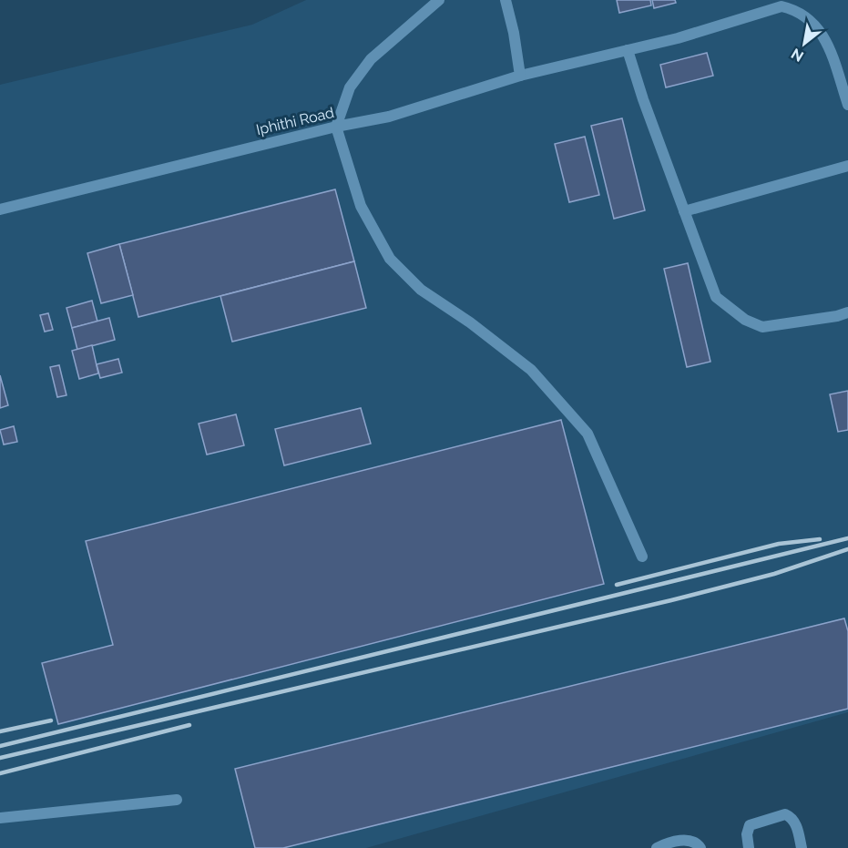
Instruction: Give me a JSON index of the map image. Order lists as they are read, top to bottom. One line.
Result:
{"streets":{"lane":["Iphithi Road"]},"north":"bottom left"}
